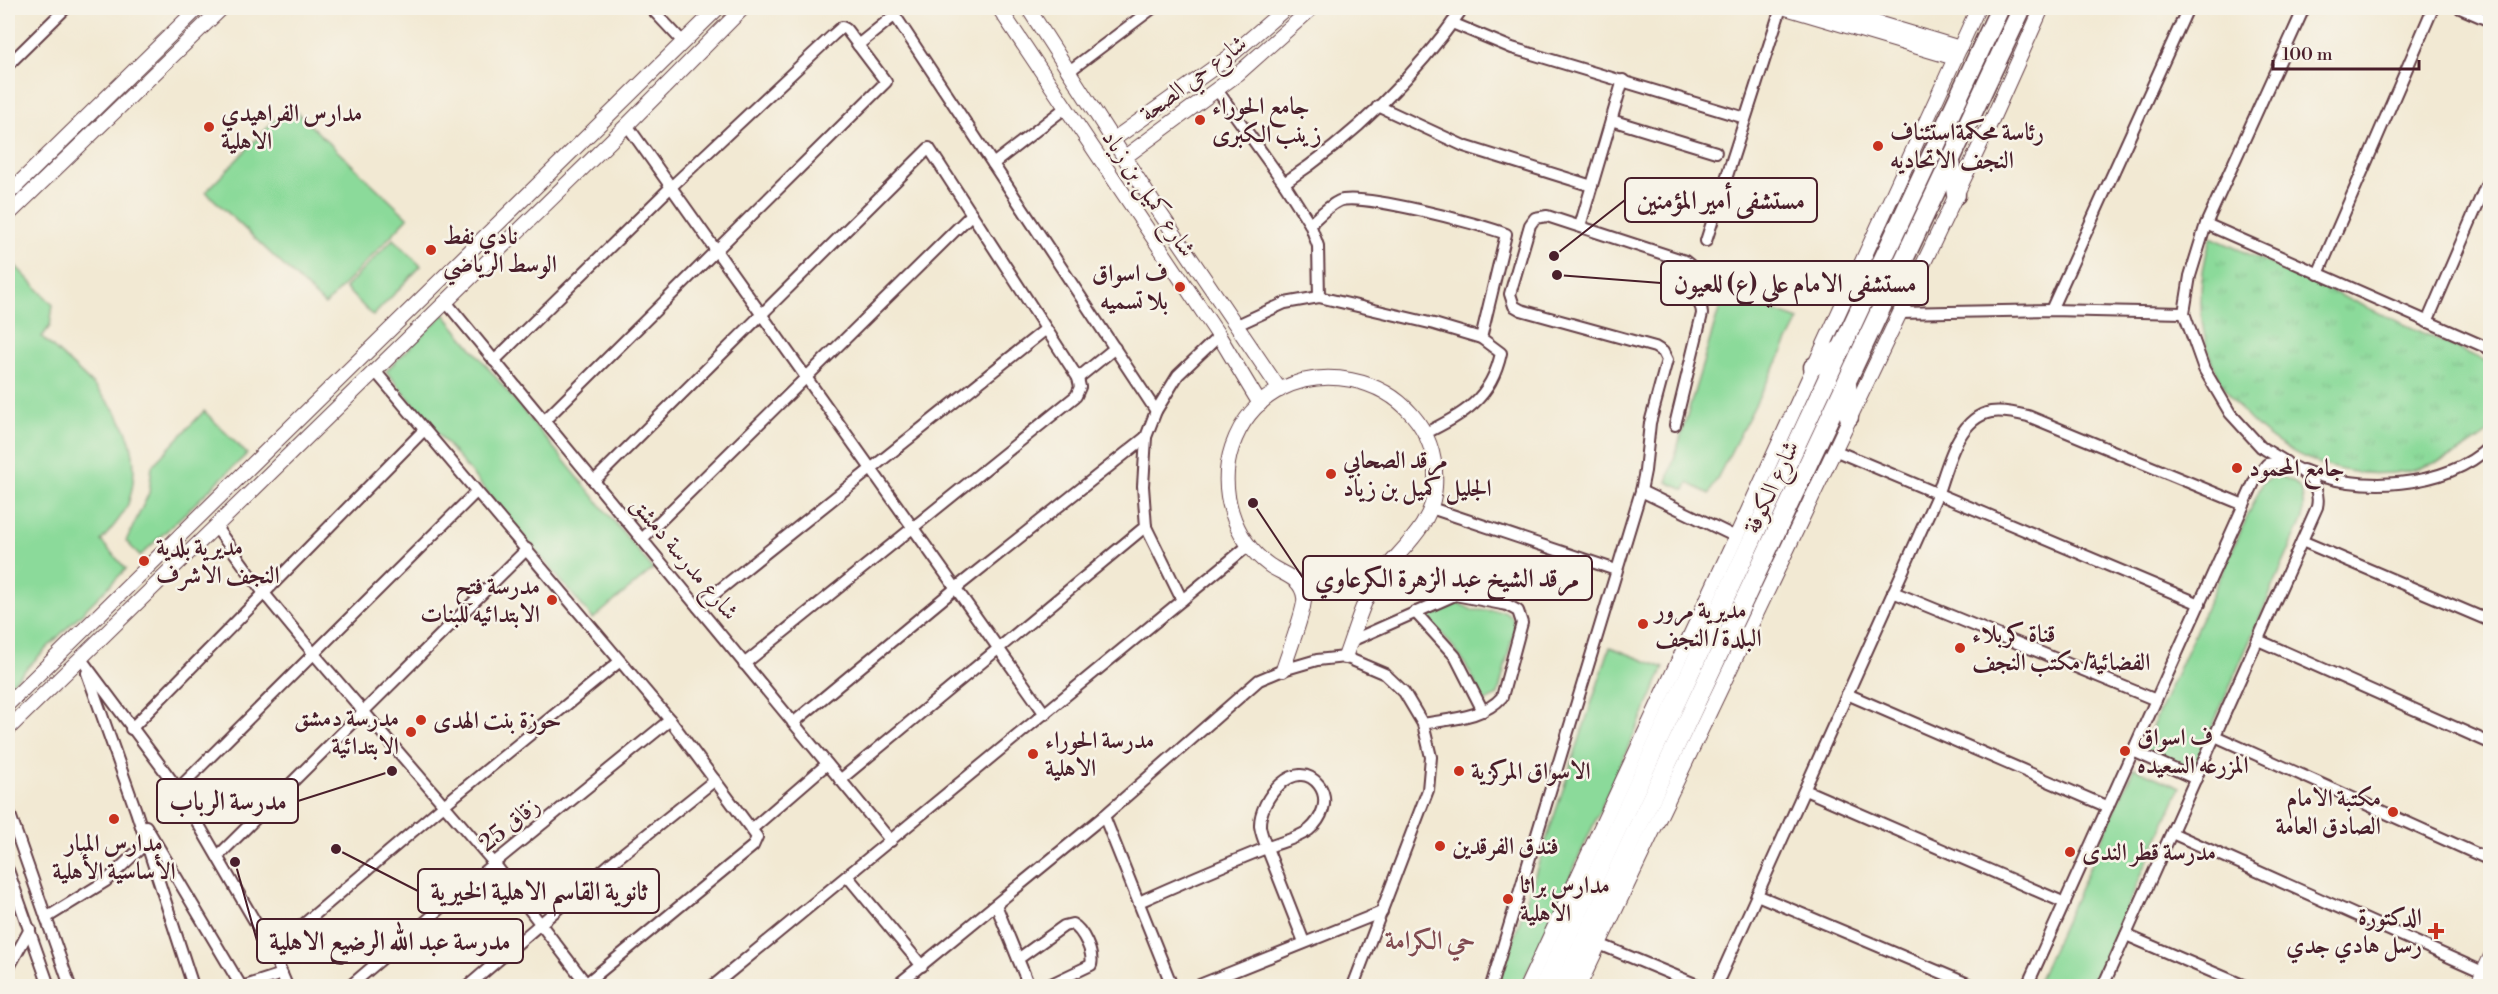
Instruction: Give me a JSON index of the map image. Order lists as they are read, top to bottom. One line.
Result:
{"streets":{"highway":["شارع الكوفة"],"main road":["شارع حي الصحة","شارع كميل بن زياد"],"street":["شارع مدرسة دمشق","زقاق 25"]},"crossings":[["شارع حي الصحة","شارع كميل بن زياد"]],"districts":["حي الكرامة"],"places":{"other":["جامع الحوراء زينب الكبرى","مدارس الفراهيدي الاهلية","رئاسة محكمةاستئناف النجف الاتحاديه","نادي نفط الوسط الرياضي","مستشفى أمير المؤمنين","مستشفى الامام علي (ع) للعيون","ف اسواق بلا تسميه","جامع المحمود","مرقد الصحابي الجليل كميل بن زياد","مرقد الشيخ عبد الزهرة الكرعاوي","مديرية بلدية النجف الاشرف","مدرسة فتح الابتدائيه للبنات","مديرية مرور البلدة / النجف","قناة كربلاء الفضائية/ مكتب النجف","حوزة بنت الهدى","مدرسة دمشق الابتدائية","ف اسواق المزرعه السعيده","مدرسة الحوراء الاهلية","مدرسة الرباب","الاسواق المركزية","مكتبة الامام الصادق العامة","مدارس الميار الأساسية الأهلية","فندق الفرقدين","ثانوية القاسم الاهلية الخيرية","مدرسة قطر الندى","مدرسة عبد الله الرضيع الاهلية","مدارس براثا الاهلية"],"health":["الدكتورة رسل هادي جدي"]},"scale_bar":"100 m"}
